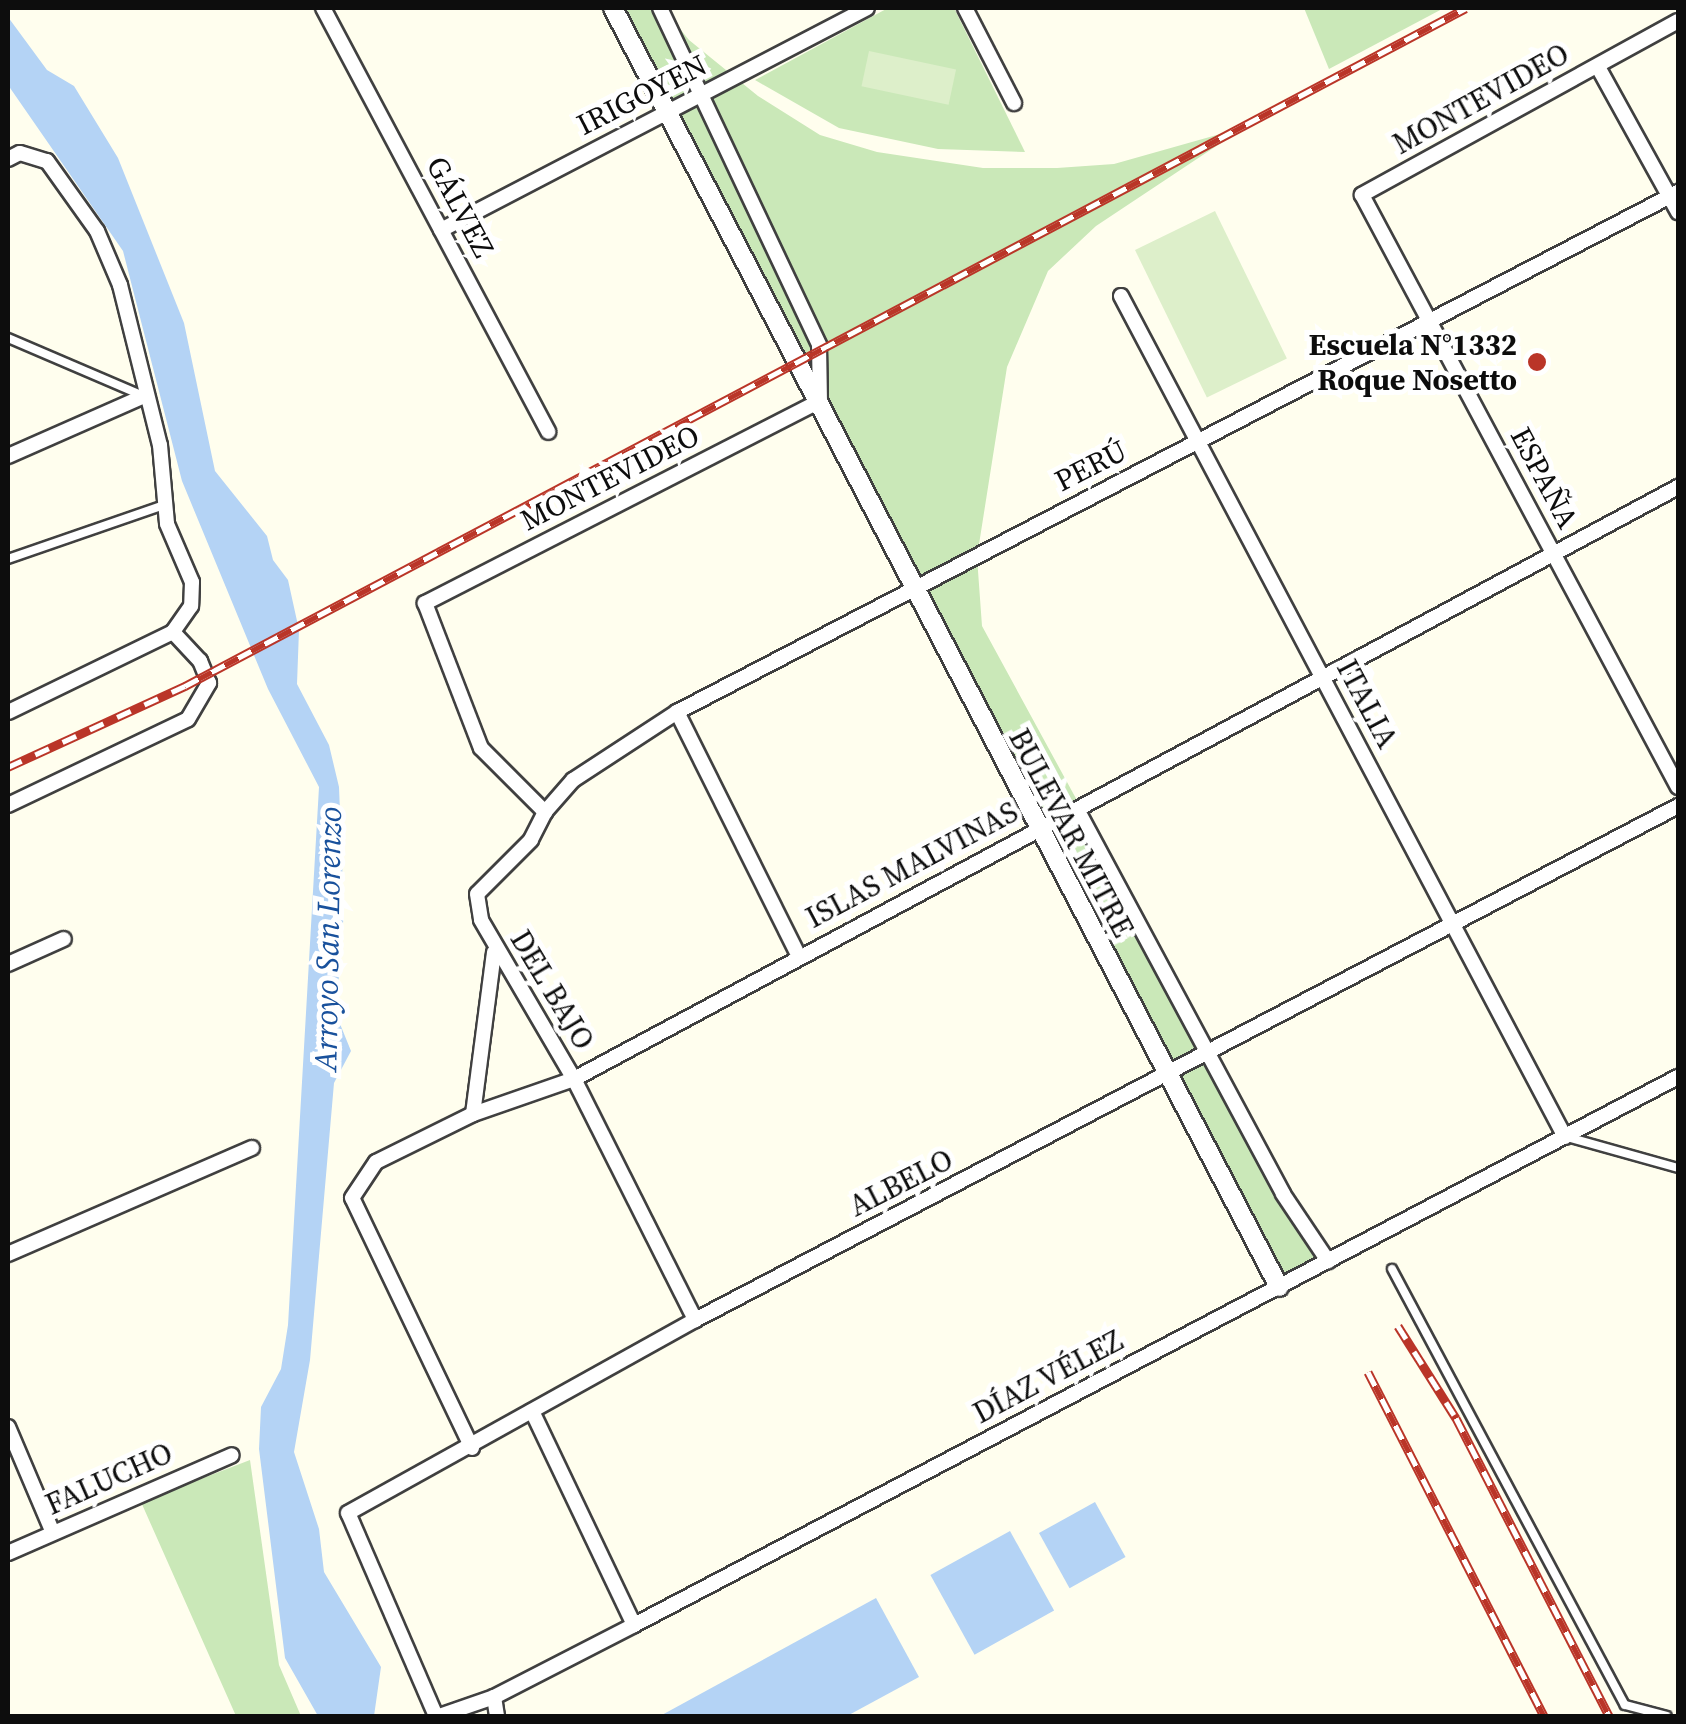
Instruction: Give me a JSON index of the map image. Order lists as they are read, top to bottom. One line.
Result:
{"streets":{"street":["IRIGOYEN","MONTEVIDEO","GÁLVEZ","PERÚ","ESPAÑA","ITALIA","BULEVAR MITRE","ISLAS MALVINAS","DEL BAJO","ALBELO","DÍAZ VÉLEZ","FALUCHO"]},"crossings":[["IRIGOYEN","GÁLVEZ"],["IRIGOYEN","BULEVAR MITRE"],["MONTEVIDEO","PERÚ"],["MONTEVIDEO","ESPAÑA"],["MONTEVIDEO","BULEVAR MITRE"],["MONTEVIDEO","DEL BAJO"],["PERÚ","ESPAÑA"],["PERÚ","ITALIA"],["PERÚ","BULEVAR MITRE"],["PERÚ","DEL BAJO"],["ESPAÑA","ISLAS MALVINAS"],["ITALIA","ISLAS MALVINAS"],["ITALIA","ALBELO"],["ITALIA","DÍAZ VÉLEZ"],["BULEVAR MITRE","ISLAS MALVINAS"],["BULEVAR MITRE","ALBELO"],["BULEVAR MITRE","DÍAZ VÉLEZ"],["ISLAS MALVINAS","DEL BAJO"],["ISLAS MALVINAS","ALBELO"],["DEL BAJO","ALBELO"],["ALBELO","DÍAZ VÉLEZ"]],"water":["Arroyo San Lorenzo"],"places":["Escuela N°1332 Roque Nosetto"]}
